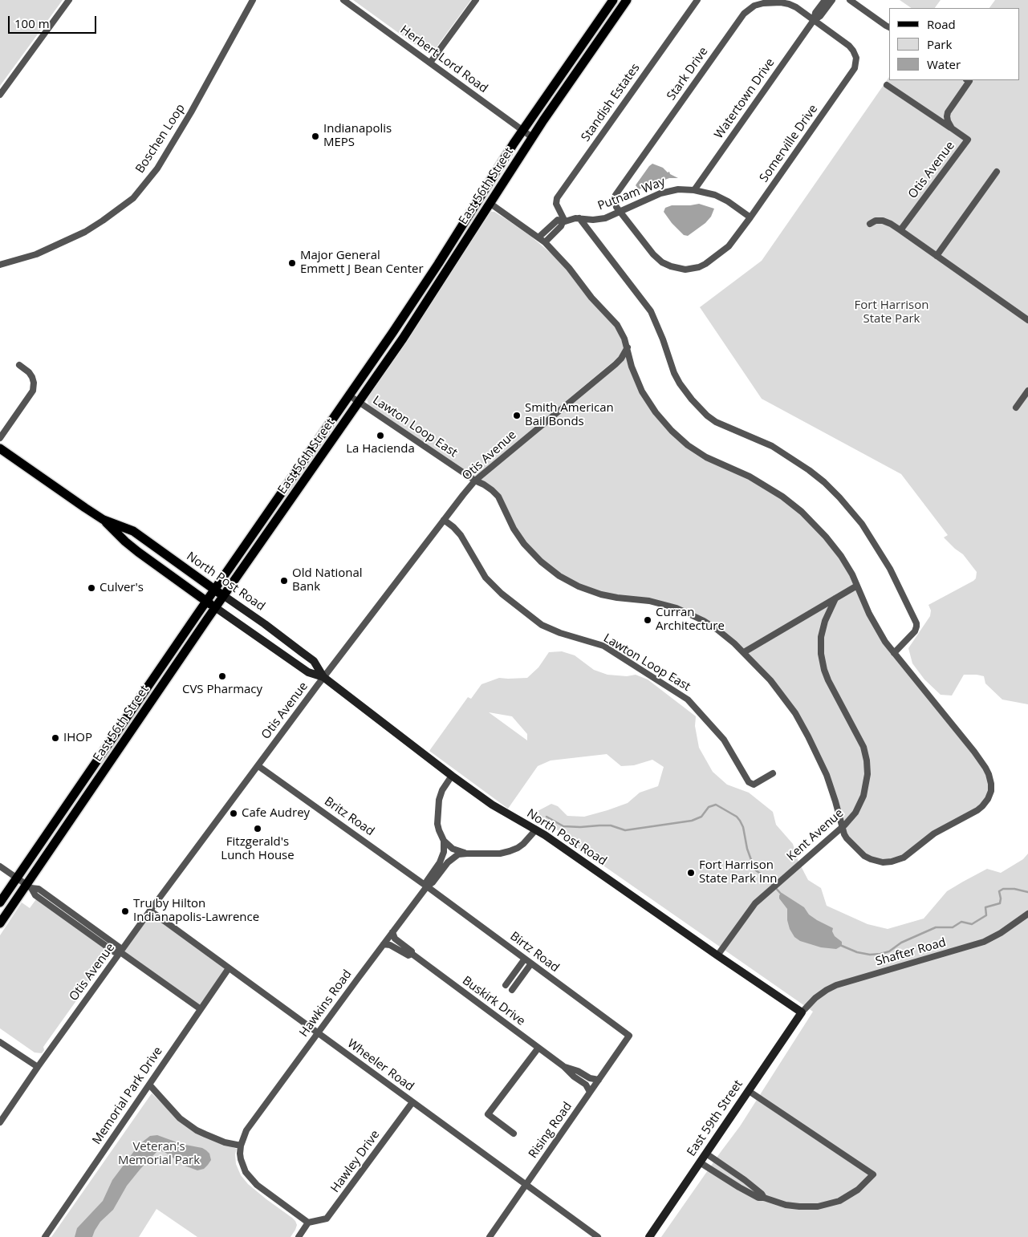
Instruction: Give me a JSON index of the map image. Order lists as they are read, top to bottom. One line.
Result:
{"streets":{"main road":["East 56th Street","North Post Road"],"street":["Herbert Lord Road","Stark Drive","Watertown Drive","Standish Estates","Boschen Loop","Somerville Drive","Otis Avenue","Putnam Way","Lawton Loop East","Britz Road","Kent Avenue","Birtz Road","Shafter Road","Buskirk Drive","Hawkins Road","Wheeler Road","Memorial Park Drive","East 59th Street","Rising Road","Hawley Drive"]},"crossings":[["Herbert Lord Road","East 56th Street"],["Stark Drive","Watertown Drive"],["Stark Drive","Somerville Drive"],["Stark Drive","Putnam Way"],["Watertown Drive","Somerville Drive"],["Watertown Drive","Putnam Way"],["Standish Estates","Putnam Way"],["Somerville Drive","Putnam Way"],["Otis Avenue","Lawton Loop East"],["Otis Avenue","North Post Road"],["Otis Avenue","Britz Road"],["Otis Avenue","Wheeler Road"],["East 56th Street","Lawton Loop East"],["East 56th Street","North Post Road"],["Putnam Way","Lawton Loop East"],["Lawton Loop East","Kent Avenue"],["North Post Road","Kent Avenue"],["North Post Road","Shafter Road"],["North Post Road","Hawkins Road"],["North Post Road","East 59th Street"],["Britz Road","Birtz Road"],["Britz Road","Hawkins Road"],["Birtz Road","Hawkins Road"],["Birtz Road","Rising Road"],["Shafter Road","East 59th Street"],["Buskirk Drive","Hawkins Road"],["Buskirk Drive","Rising Road"],["Hawkins Road","Wheeler Road"],["Wheeler Road","Memorial Park Drive"],["Wheeler Road","Rising Road"],["Wheeler Road","Hawley Drive"]],"parks":["Fort Harrison State Park","Veteran's Memorial Park"],"places":["Indianapolis MEPS","Major General Emmett J Bean Center","Smith American Bail Bonds","La Hacienda","Old National Bank","Culver's","Curran Architecture","CVS Pharmacy","IHOP","Cafe Audrey","Fitzgerald's Lunch House","Fort Harrison State Park Inn","Tru by Hilton Indianapolis-Lawrence"],"legend":["Road","Park","Water"],"scale_bar":"100 m"}
